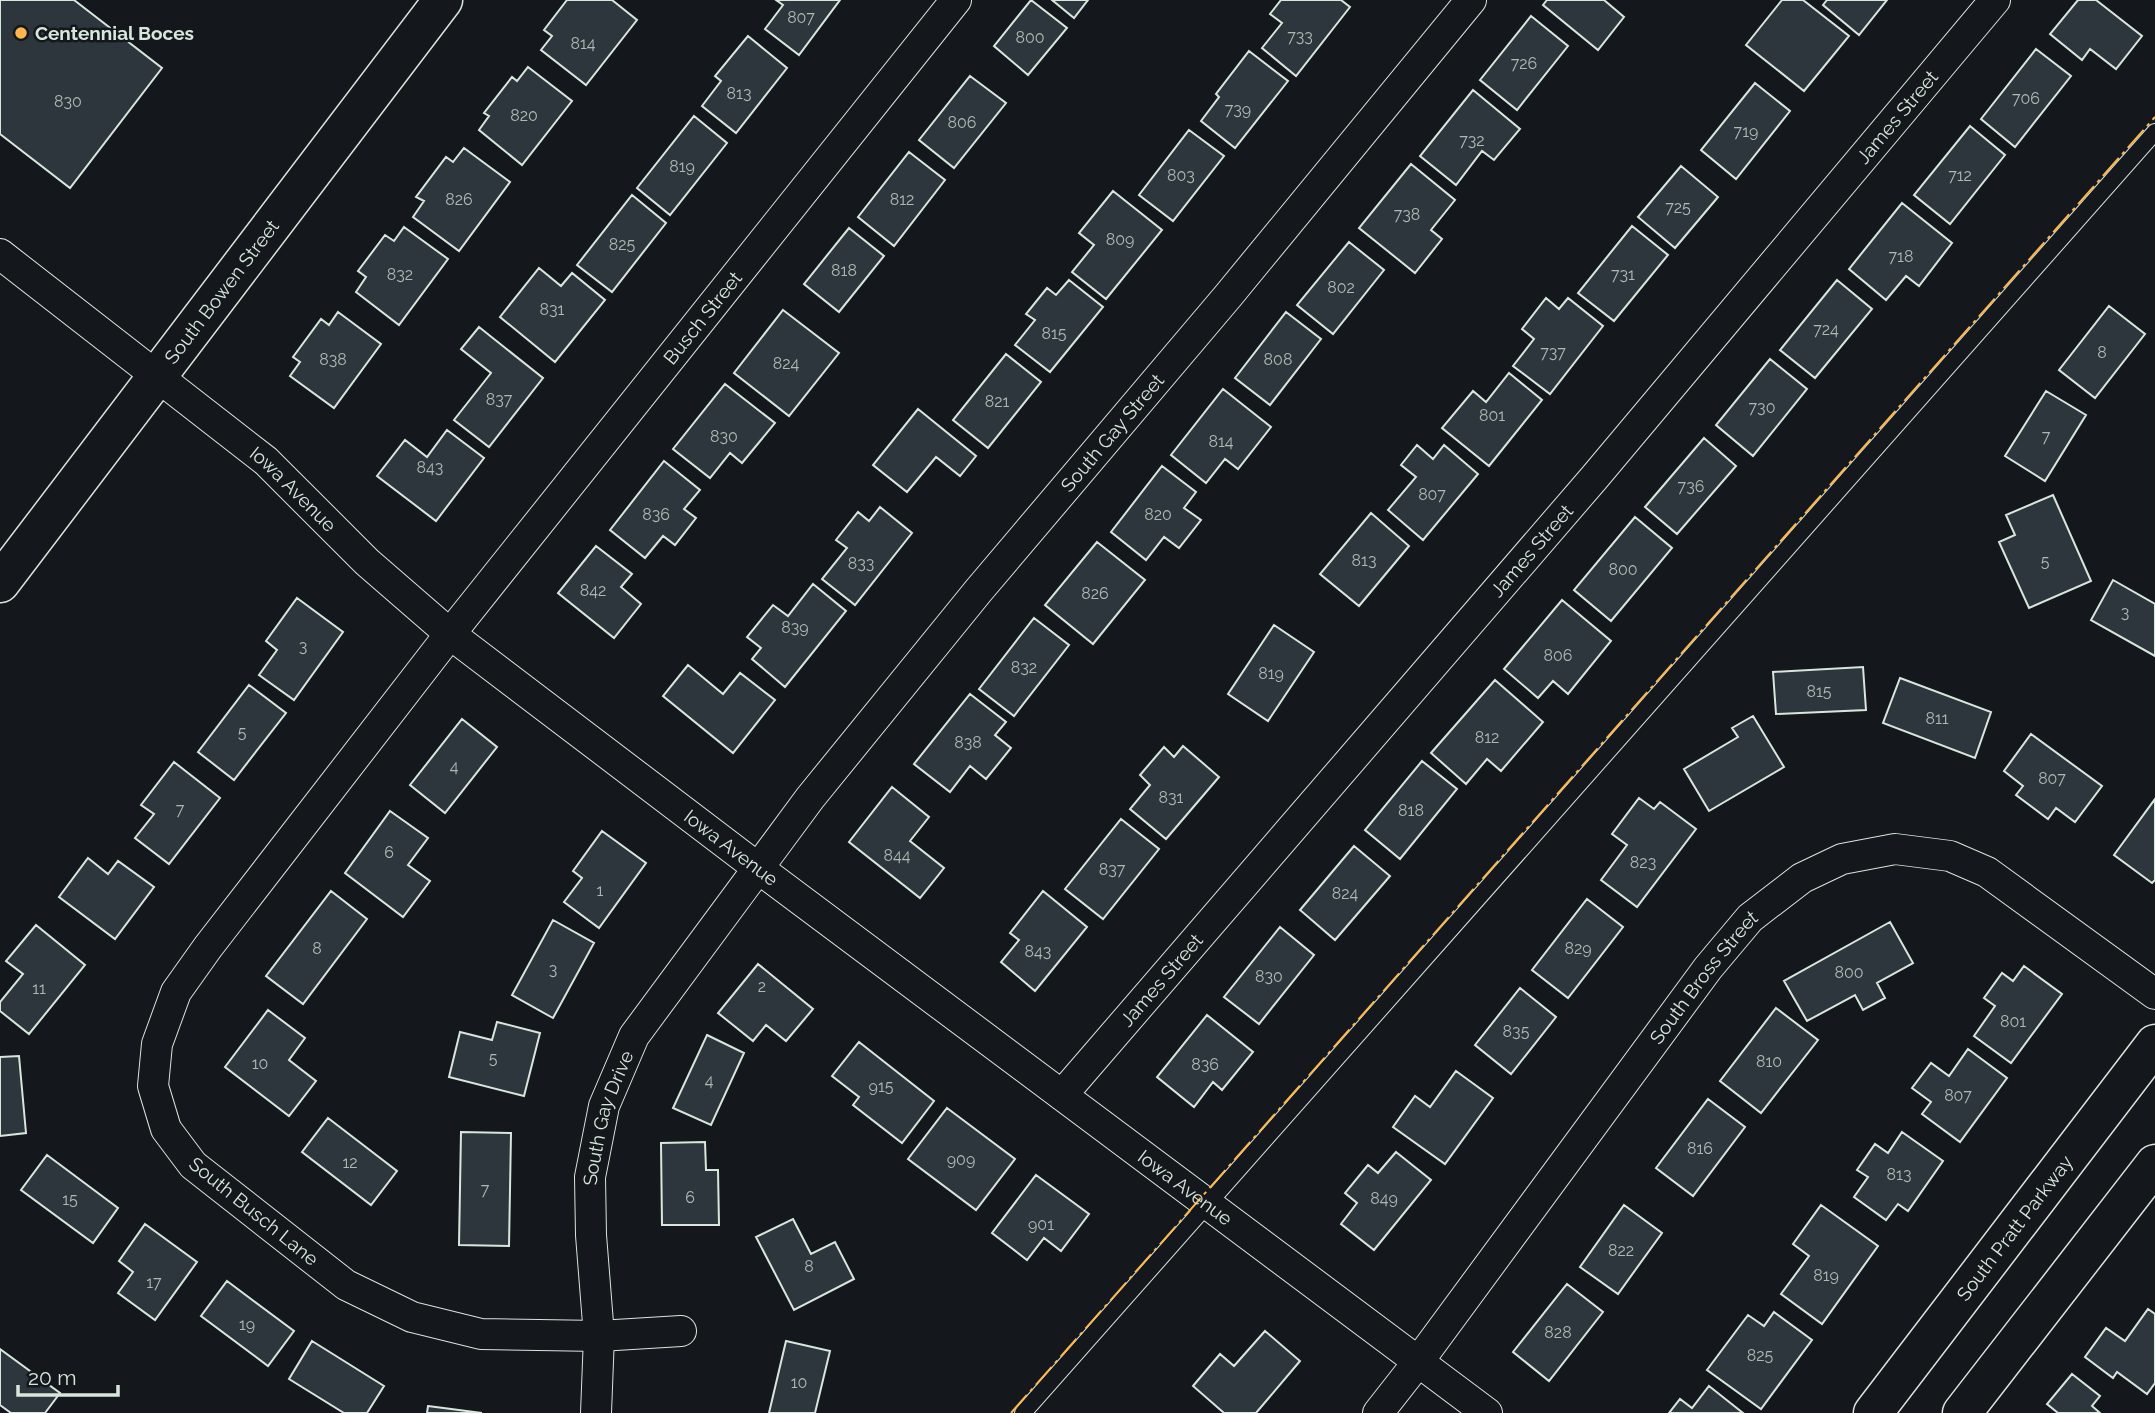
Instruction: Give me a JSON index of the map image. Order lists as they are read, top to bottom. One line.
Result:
{"streets":{"street":["James Street","South Bowen Street","Busch Street","South Gay Street","Iowa Avenue","South Bross Street","South Gay Drive","South Busch Lane","South Pratt Parkway"]},"crossings":[["James Street","Iowa Avenue"],["South Bowen Street","Iowa Avenue"],["Busch Street","Iowa Avenue"],["Busch Street","South Busch Lane"],["South Gay Street","Iowa Avenue"],["South Gay Street","South Gay Drive"],["Iowa Avenue","South Bross Street"],["Iowa Avenue","South Gay Drive"],["Iowa Avenue","South Busch Lane"],["South Gay Drive","South Busch Lane"]],"places":["Centennial Boces"],"house_numbers":["807","733","800","814","726","813","706","830","739","820","806","719","732","819","803","712","826","812","725","738","809","825","718","818","832","731","802","831","724","815","737","8","838","808","824","837","821","730","801","830","7","814","843","736","807","836","820","813","5","833","800","842","826","3","839","3","806","832","819","815","811","5","812","838","4","807","831","7","818","6","844","823","837","1","824","8","829","843","3","800","830","2","11","801","835","5","810","10","836","4","915","807","816","909","12","813","7","6","849","15","901","822","8","819","17","19","828","825","10"],"scale_bar":"20 m"}
